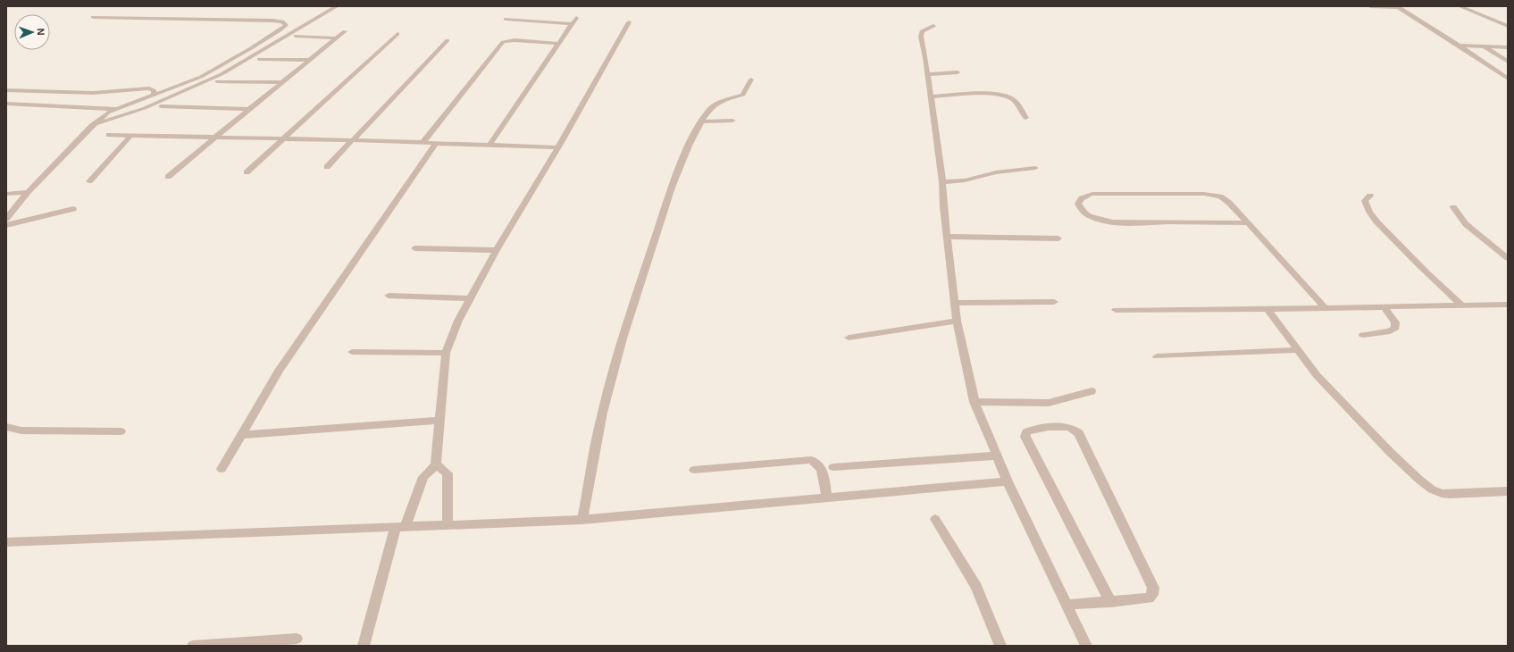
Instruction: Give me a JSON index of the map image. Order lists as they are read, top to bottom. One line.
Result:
{"north":"right"}
